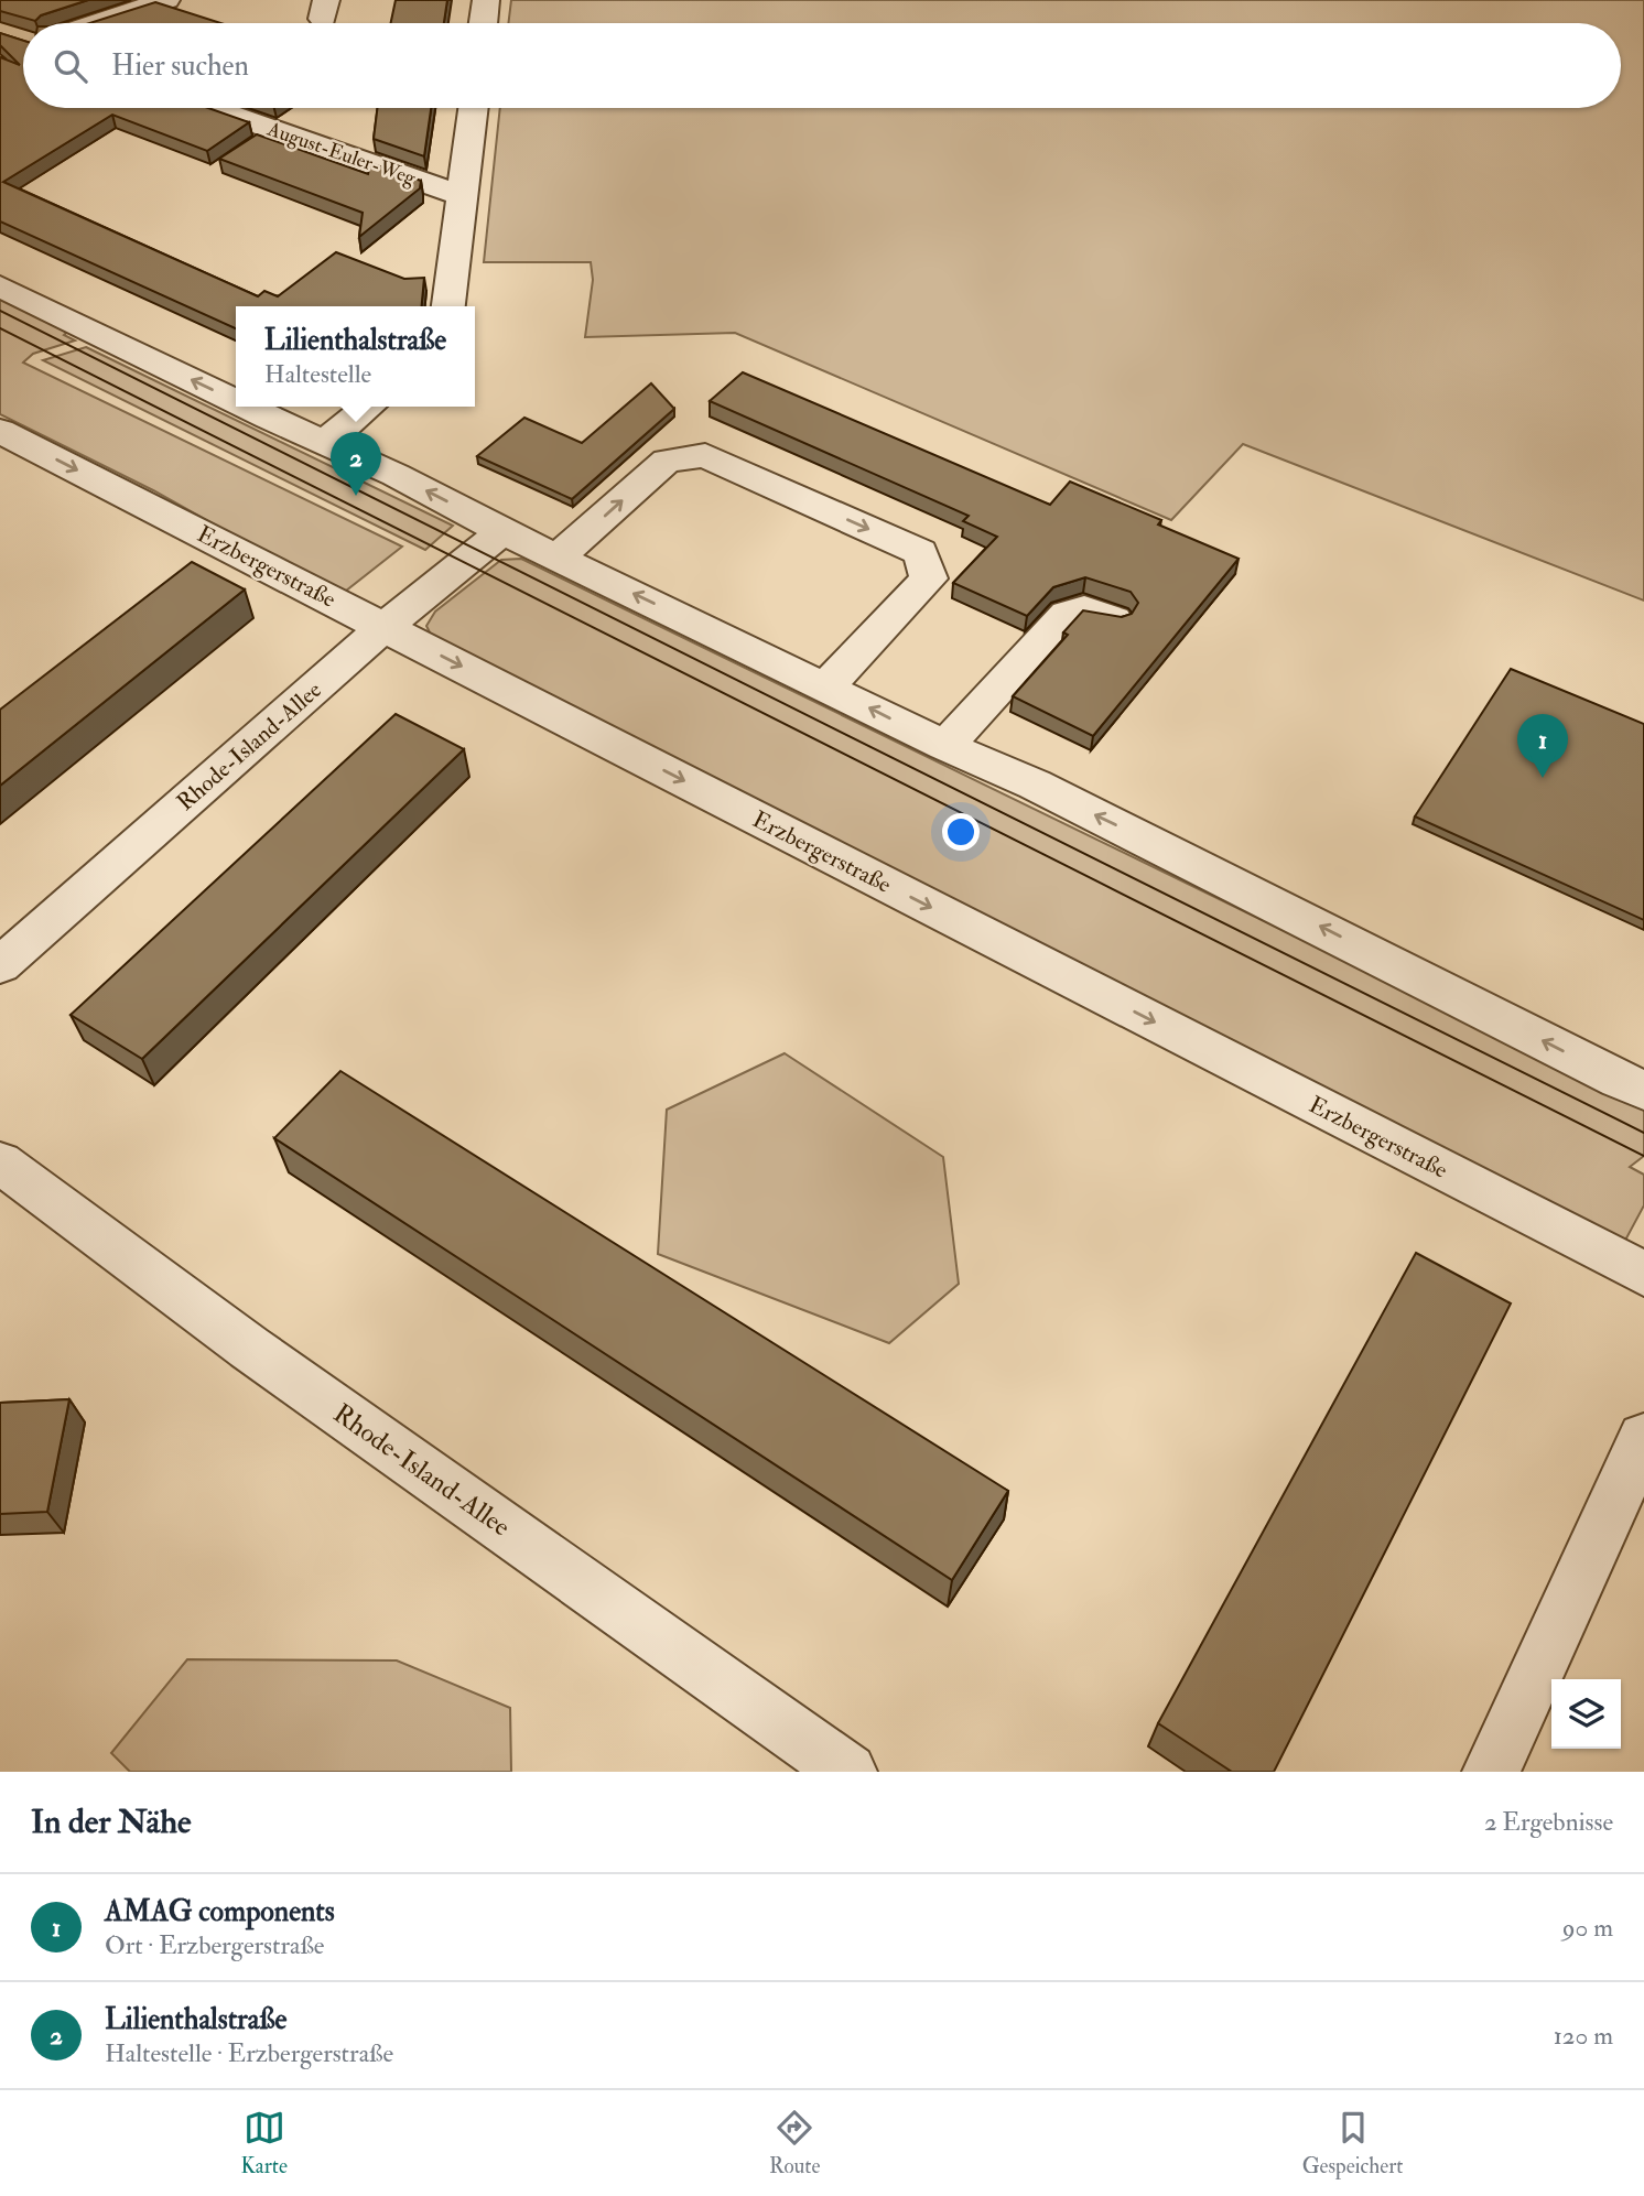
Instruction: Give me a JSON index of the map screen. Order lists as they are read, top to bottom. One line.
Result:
{"streets":{"street":["August-Euler-Weg","Erzbergerstraße","Rhode-Island-Allee"]},"crossings":[["Erzbergerstraße","Rhode-Island-Allee"]],"page":{"search":"Hier suchen","popup":["Lilienthalstraße","Haltestelle"],"pins":["2","1"],"heading":["In der Nähe","2 Ergebnisse"],"list":[{"mark":"1","name":"AMAG components","note":"Ort · Erzbergerstraße","value":"90 m"},{"mark":"2","name":"Lilienthalstraße","note":"Haltestelle · Erzbergerstraße","value":"120 m"}],"nav":["Karte","Route","Gespeichert"]}}
